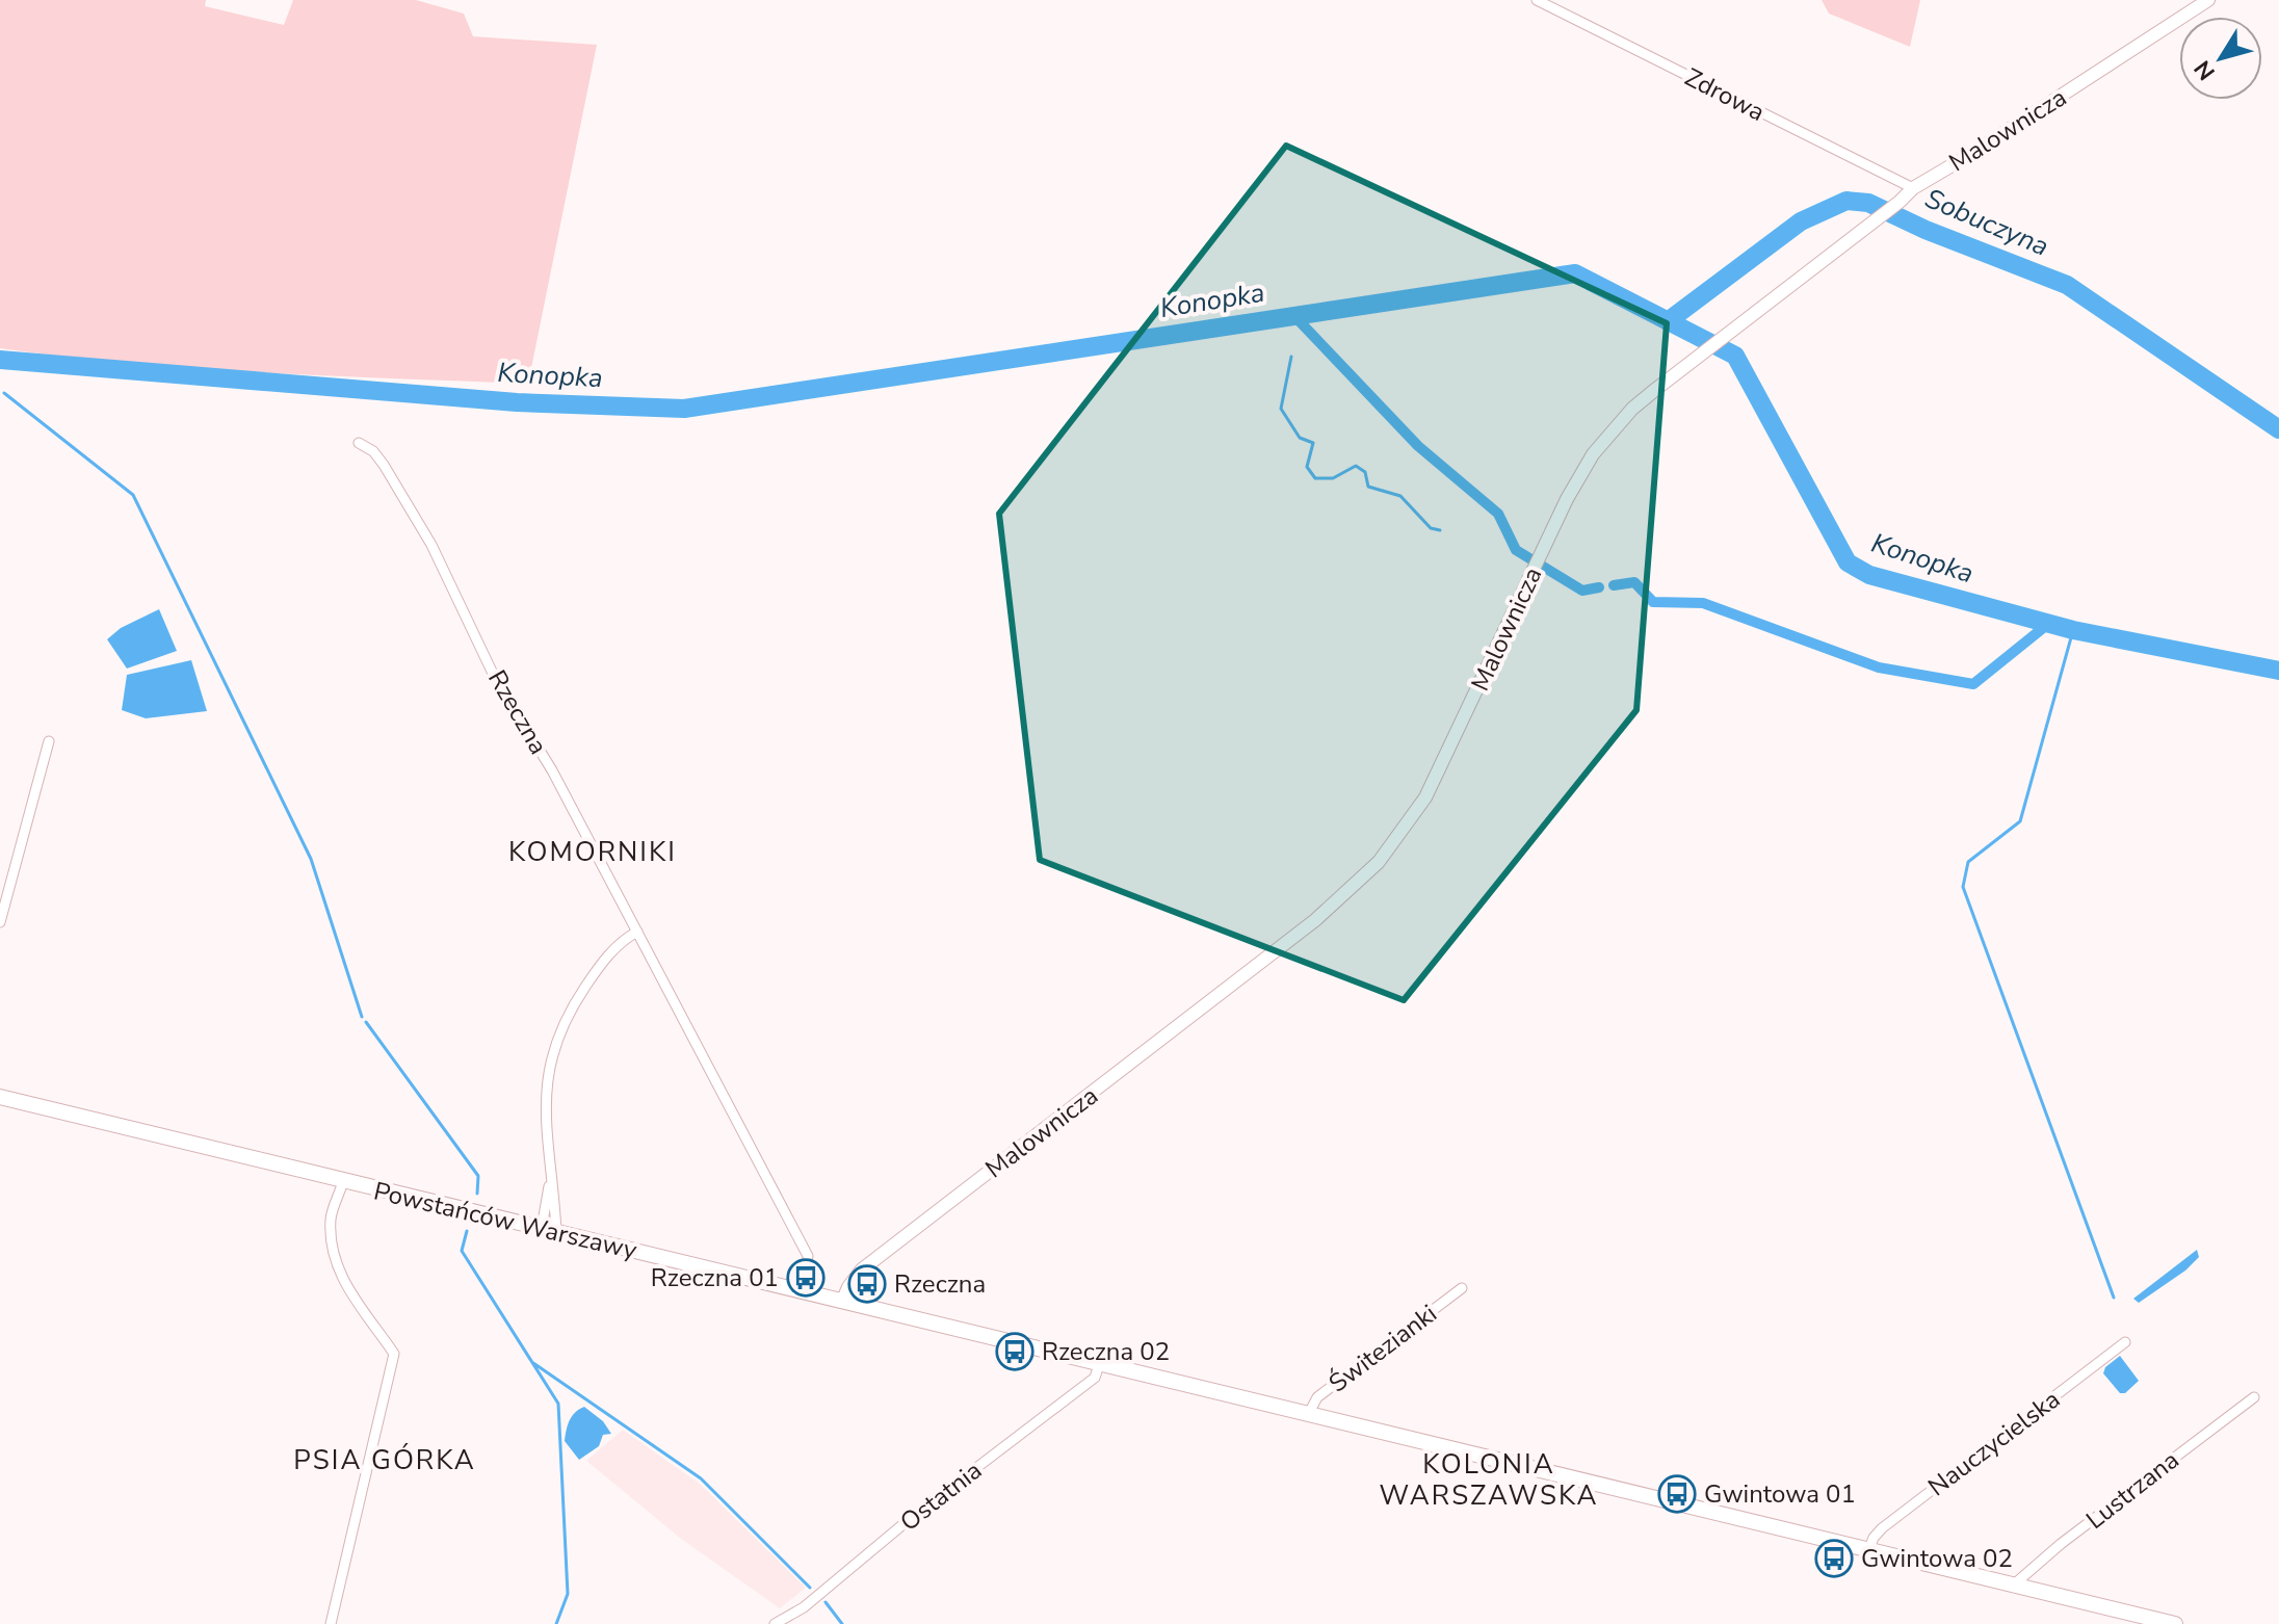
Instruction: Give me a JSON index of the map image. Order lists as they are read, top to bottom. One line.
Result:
{"streets":{"main road":["Powstańców Warszawy"],"street":["Zdrowa","Malownicza","Rzeczna","Świtezianki","Nauczycielska","Lustrzana","Ostatnia"]},"crossings":[["Zdrowa","Malownicza"],["Malownicza","Powstańców Warszawy"],["Powstańców Warszawy","Świtezianki"],["Powstańców Warszawy","Nauczycielska"],["Powstańców Warszawy","Lustrzana"],["Powstańców Warszawy","Ostatnia"]],"districts":["KOMORNIKI","PSIA GÓRKA","KOLONIA WARSZAWSKA"],"water":["Sobuczyna","Konopka"],"places":{"bus stop":["Rzeczna 01","Rzeczna","Rzeczna 02","Gwintowa 01","Gwintowa 02"]},"north":"bottom left"}
